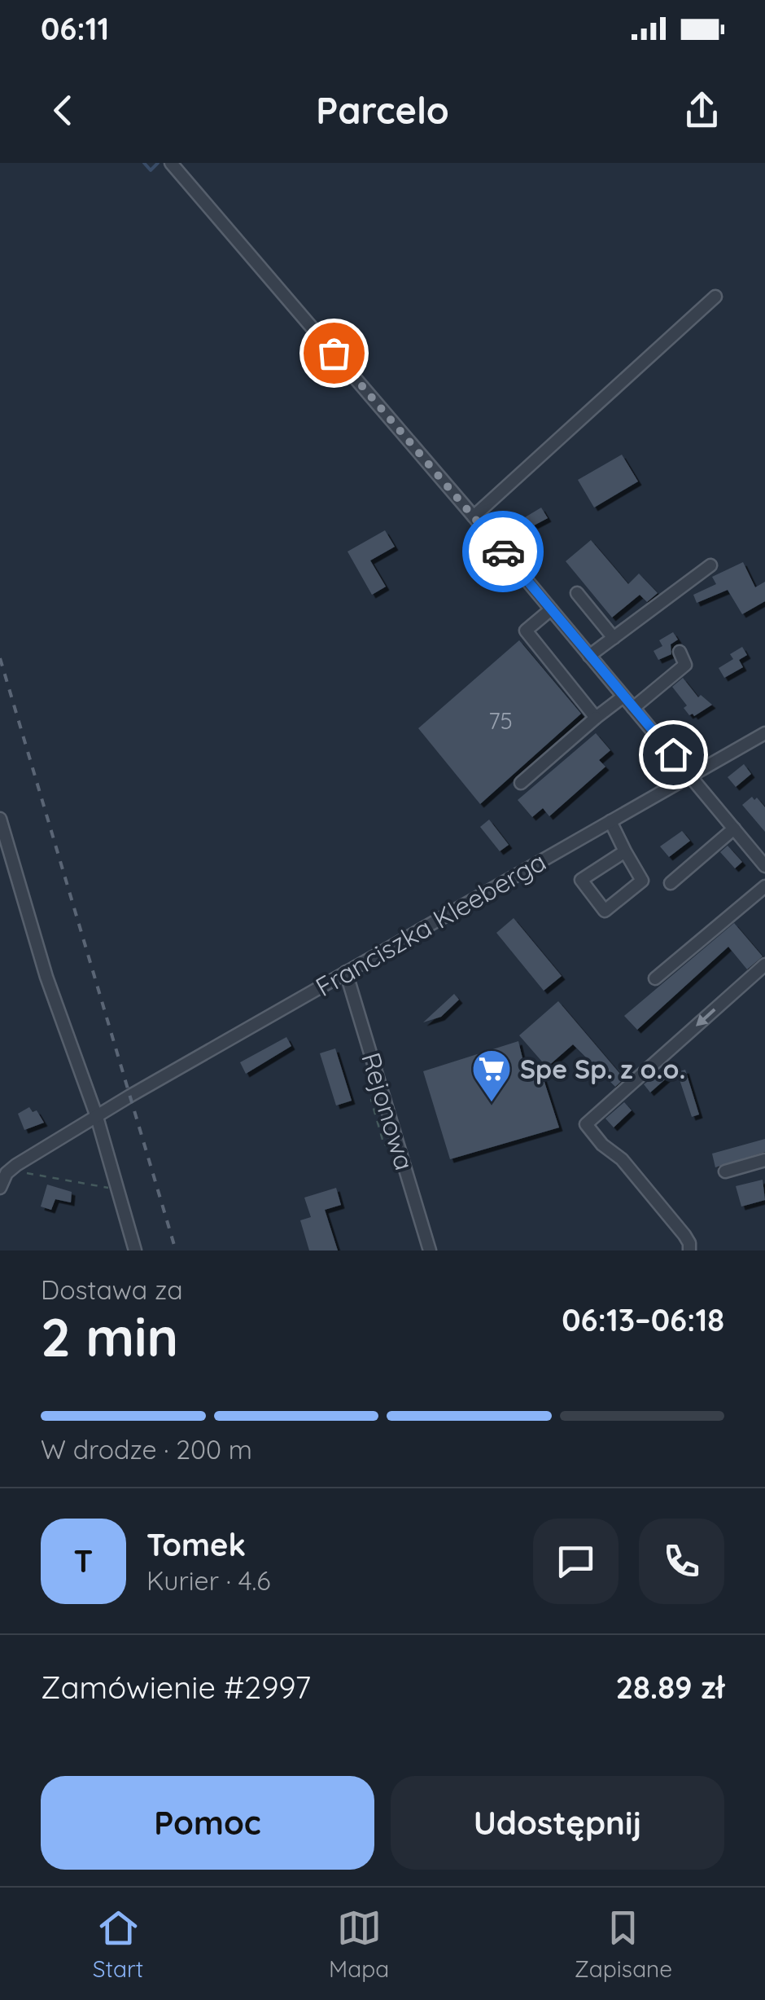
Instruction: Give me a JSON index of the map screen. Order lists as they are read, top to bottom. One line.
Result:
{"streets":{"street":["Franciszka Kleeberga","Rejonowa"]},"crossings":[["Franciszka Kleeberga","Rejonowa"]],"places":{"supermarket":["Spe Sp. z o.o."]},"house_numbers":["75"],"page":{"status":"06:11","header":"Parcelo","heading":["2 min","Dostawa za","06:13–06:18"],"panel":["Tomek","Kurier · 4.6","Zamówienie #2997","28.89 zł"],"bar":"W drodze · 200 m","round":"T","buttons":["Pomoc","Udostępnij"],"tabs":["Start","Mapa","Zapisane"]}}
